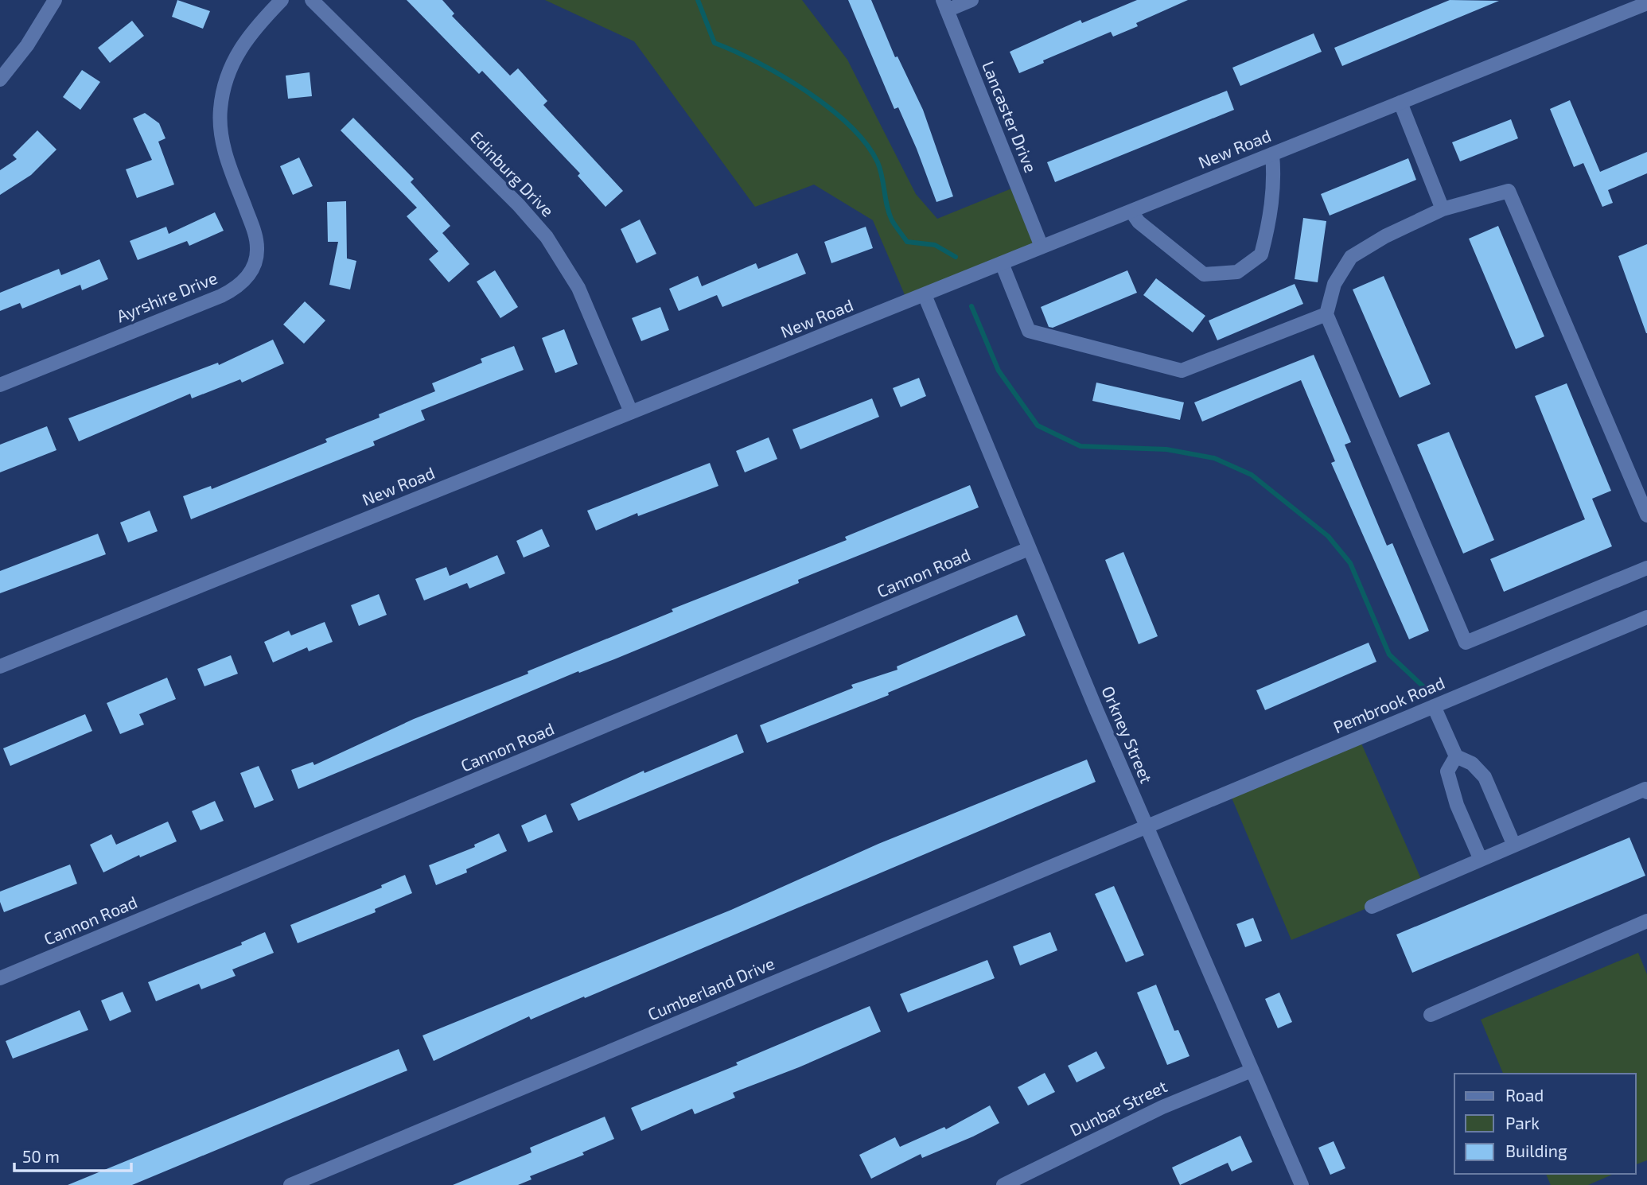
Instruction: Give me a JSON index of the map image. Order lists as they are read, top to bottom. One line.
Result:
{"streets":{"street":["Lancaster Drive","New Road","Edinburg Drive","Ayrshire Drive","Cannon Road","Pembrook Road","Orkney Street","Cumberland Drive","Dunbar Street"]},"crossings":[["Lancaster Drive","New Road"],["New Road","Edinburg Drive"],["New Road","Orkney Street"],["Cannon Road","Orkney Street"],["Pembrook Road","Orkney Street"],["Pembrook Road","Cumberland Drive"],["Orkney Street","Cumberland Drive"],["Orkney Street","Dunbar Street"]],"legend":["Road","Park","Building"],"scale_bar":"50 m"}
